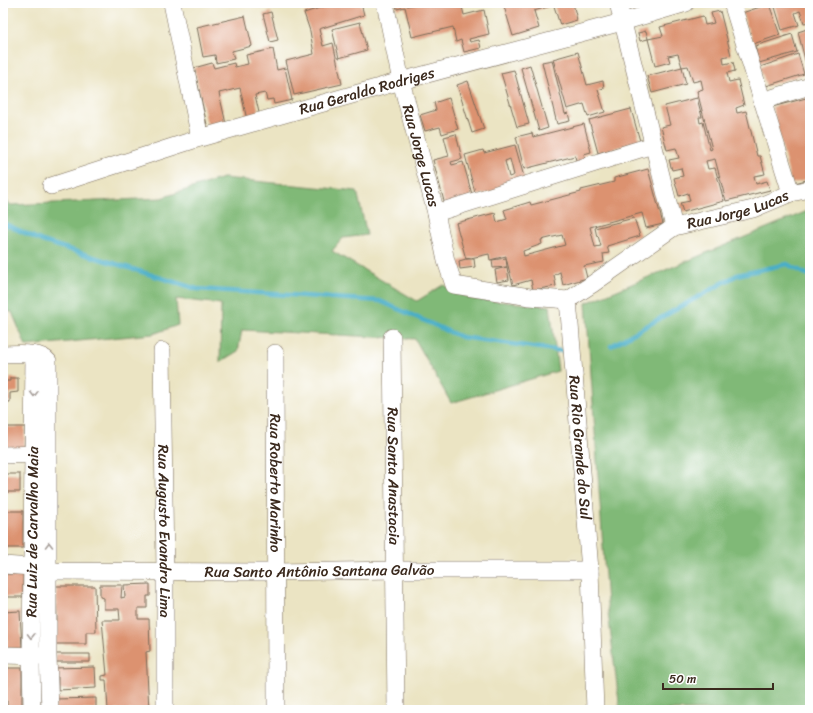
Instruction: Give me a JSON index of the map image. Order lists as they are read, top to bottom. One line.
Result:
{"streets":{"street":["Rua Geraldo Rodriges","Rua Jorge Lucas","Rua Rio Grande do Sul","Rua Santa Anastacia","Rua Roberto Marinho","Rua Augusto Evandro Lima","Rua Luiz de Carvalho Maia","Rua Santo Antônio Santana Galvão"]},"crossings":[["Rua Geraldo Rodriges","Rua Jorge Lucas"],["Rua Jorge Lucas","Rua Rio Grande do Sul"],["Rua Rio Grande do Sul","Rua Santo Antônio Santana Galvão"],["Rua Santa Anastacia","Rua Santo Antônio Santana Galvão"],["Rua Roberto Marinho","Rua Santo Antônio Santana Galvão"],["Rua Augusto Evandro Lima","Rua Santo Antônio Santana Galvão"],["Rua Luiz de Carvalho Maia","Rua Santo Antônio Santana Galvão"]],"scale_bar":"50 m"}
